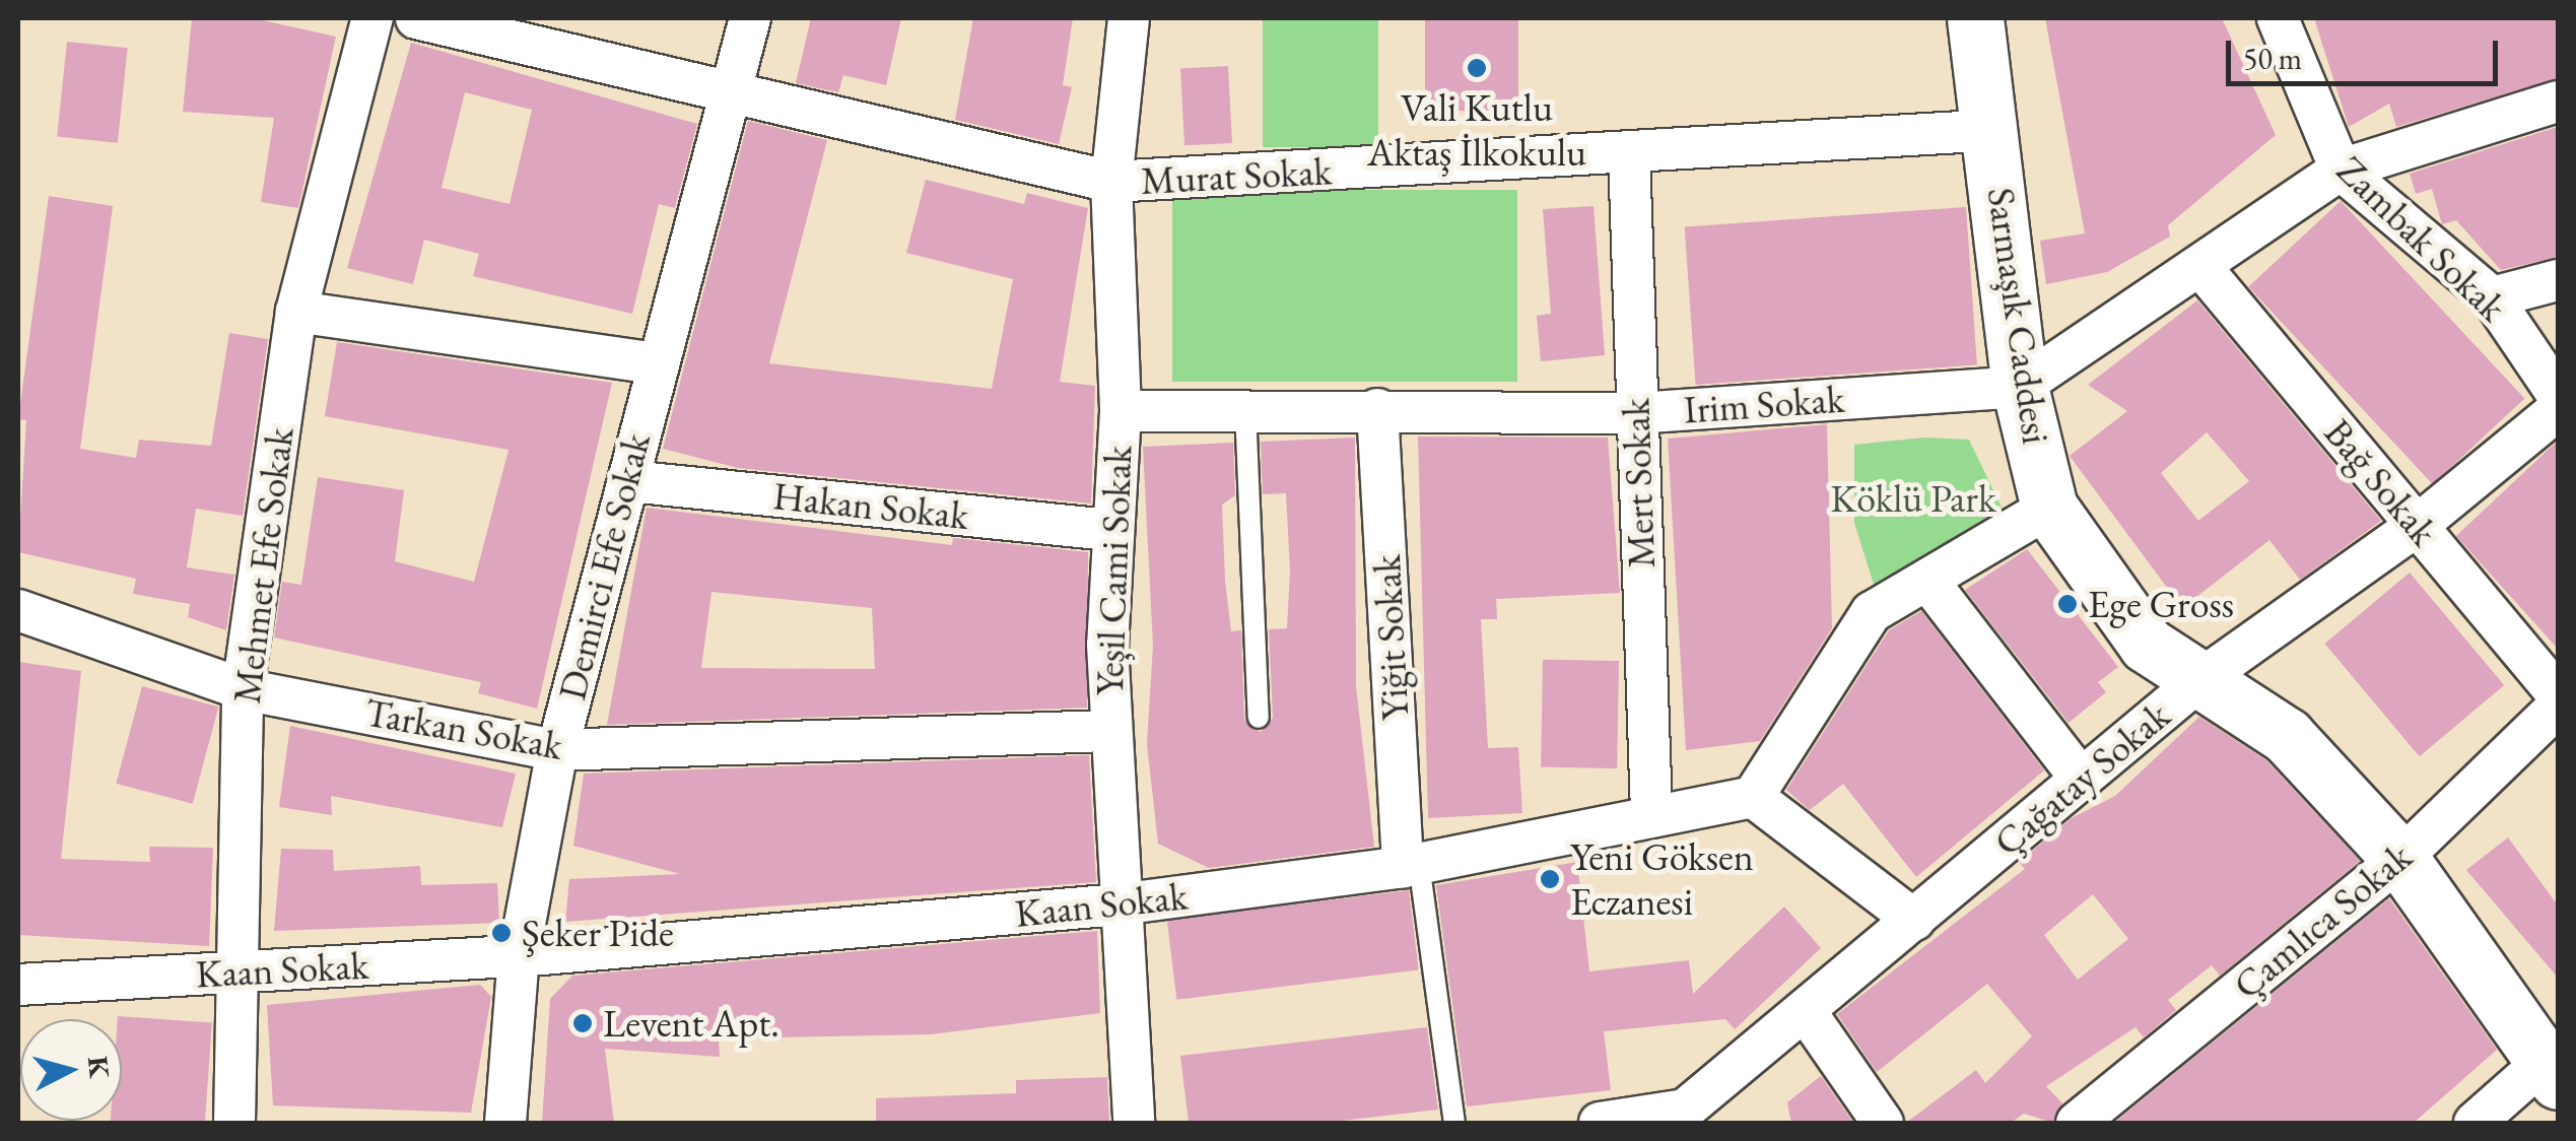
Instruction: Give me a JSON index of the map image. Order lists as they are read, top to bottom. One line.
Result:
{"streets":{"main road":["Sarmaşık Caddesi"],"street":["Murat Sokak","Zambak Sokak","Irim Sokak","Bağ Sokak","Mert Sokak","Hakan Sokak","Mehmet Efe Sokak","Demirci Efe Sokak","Yeşil Cami Sokak","Yiğit Sokak","Tarkan Sokak","Çağatay Sokak","Kaan Sokak","Çamlıca Sokak"]},"crossings":[["Murat Sokak","Sarmaşık Caddesi"],["Murat Sokak","Mert Sokak"],["Murat Sokak","Demirci Efe Sokak"],["Murat Sokak","Yeşil Cami Sokak"],["Zambak Sokak","Irim Sokak"],["Sarmaşık Caddesi","Irim Sokak"],["Sarmaşık Caddesi","Çağatay Sokak"],["Sarmaşık Caddesi","Çamlıca Sokak"],["Irim Sokak","Bağ Sokak"],["Irim Sokak","Mert Sokak"],["Irim Sokak","Yeşil Cami Sokak"],["Irim Sokak","Yiğit Sokak"],["Bağ Sokak","Çağatay Sokak"],["Mert Sokak","Kaan Sokak"],["Hakan Sokak","Demirci Efe Sokak"],["Hakan Sokak","Yeşil Cami Sokak"],["Mehmet Efe Sokak","Tarkan Sokak"],["Mehmet Efe Sokak","Kaan Sokak"],["Demirci Efe Sokak","Tarkan Sokak"],["Demirci Efe Sokak","Kaan Sokak"],["Yeşil Cami Sokak","Tarkan Sokak"],["Yeşil Cami Sokak","Kaan Sokak"],["Yiğit Sokak","Kaan Sokak"]],"parks":["Köklü Park"],"places":["Vali Kutlu Aktaş İlkokulu","Ege Gross","Yeni Göksen Eczanesi","Şeker Pide","Levent Apt."],"scale_bar":"50 m","north":"right"}
